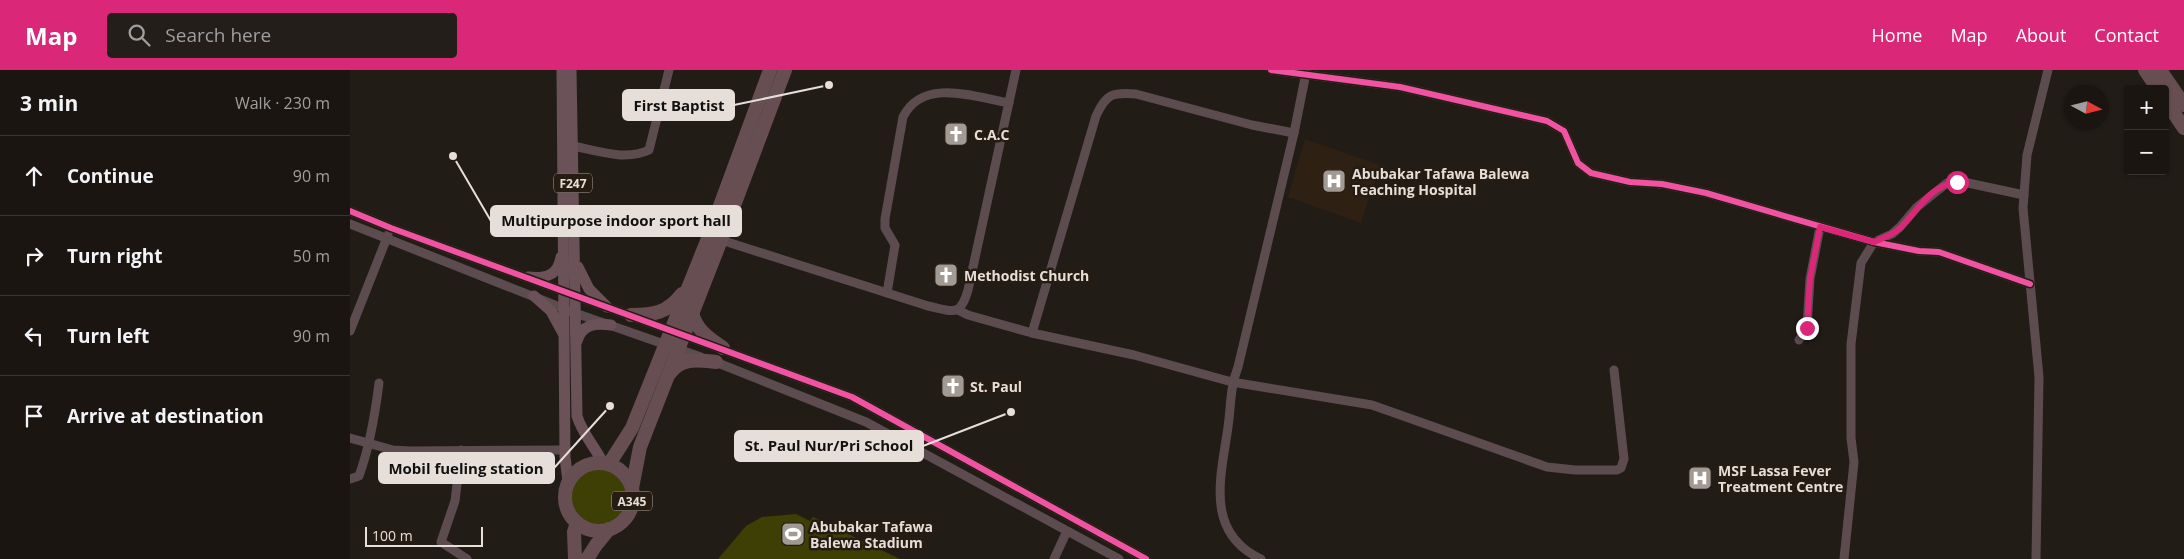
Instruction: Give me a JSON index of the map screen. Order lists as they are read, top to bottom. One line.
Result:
{"streets":{"highway":["A345"],"main road":["F247"]},"crossings":[["F247","A345"]],"places":{"other":["First Baptist","Multipurpose indoor sport hall","Mobil fueling station","St. Paul Nur/Pri School"],"church":["C.A.C","Methodist Church","St. Paul"],"hospital":["Abubakar Tafawa Balewa Teaching Hospital","MSF Lassa Fever Treatment Centre"],"sports":["Abubakar Tafawa Balewa Stadium"]},"scale_bar":"100 m","north":"right","page":{"header":"Map","search":"Search here","nav":["Home","Map","About","Contact"],"heading":["3 min","Walk · 230 m"],"map_buttons":["+","−"],"list":[["Continue","90 m"],["Turn right","50 m"],["Turn left","90 m"],"Arrive at destination"],"scale":"100 m"}}
